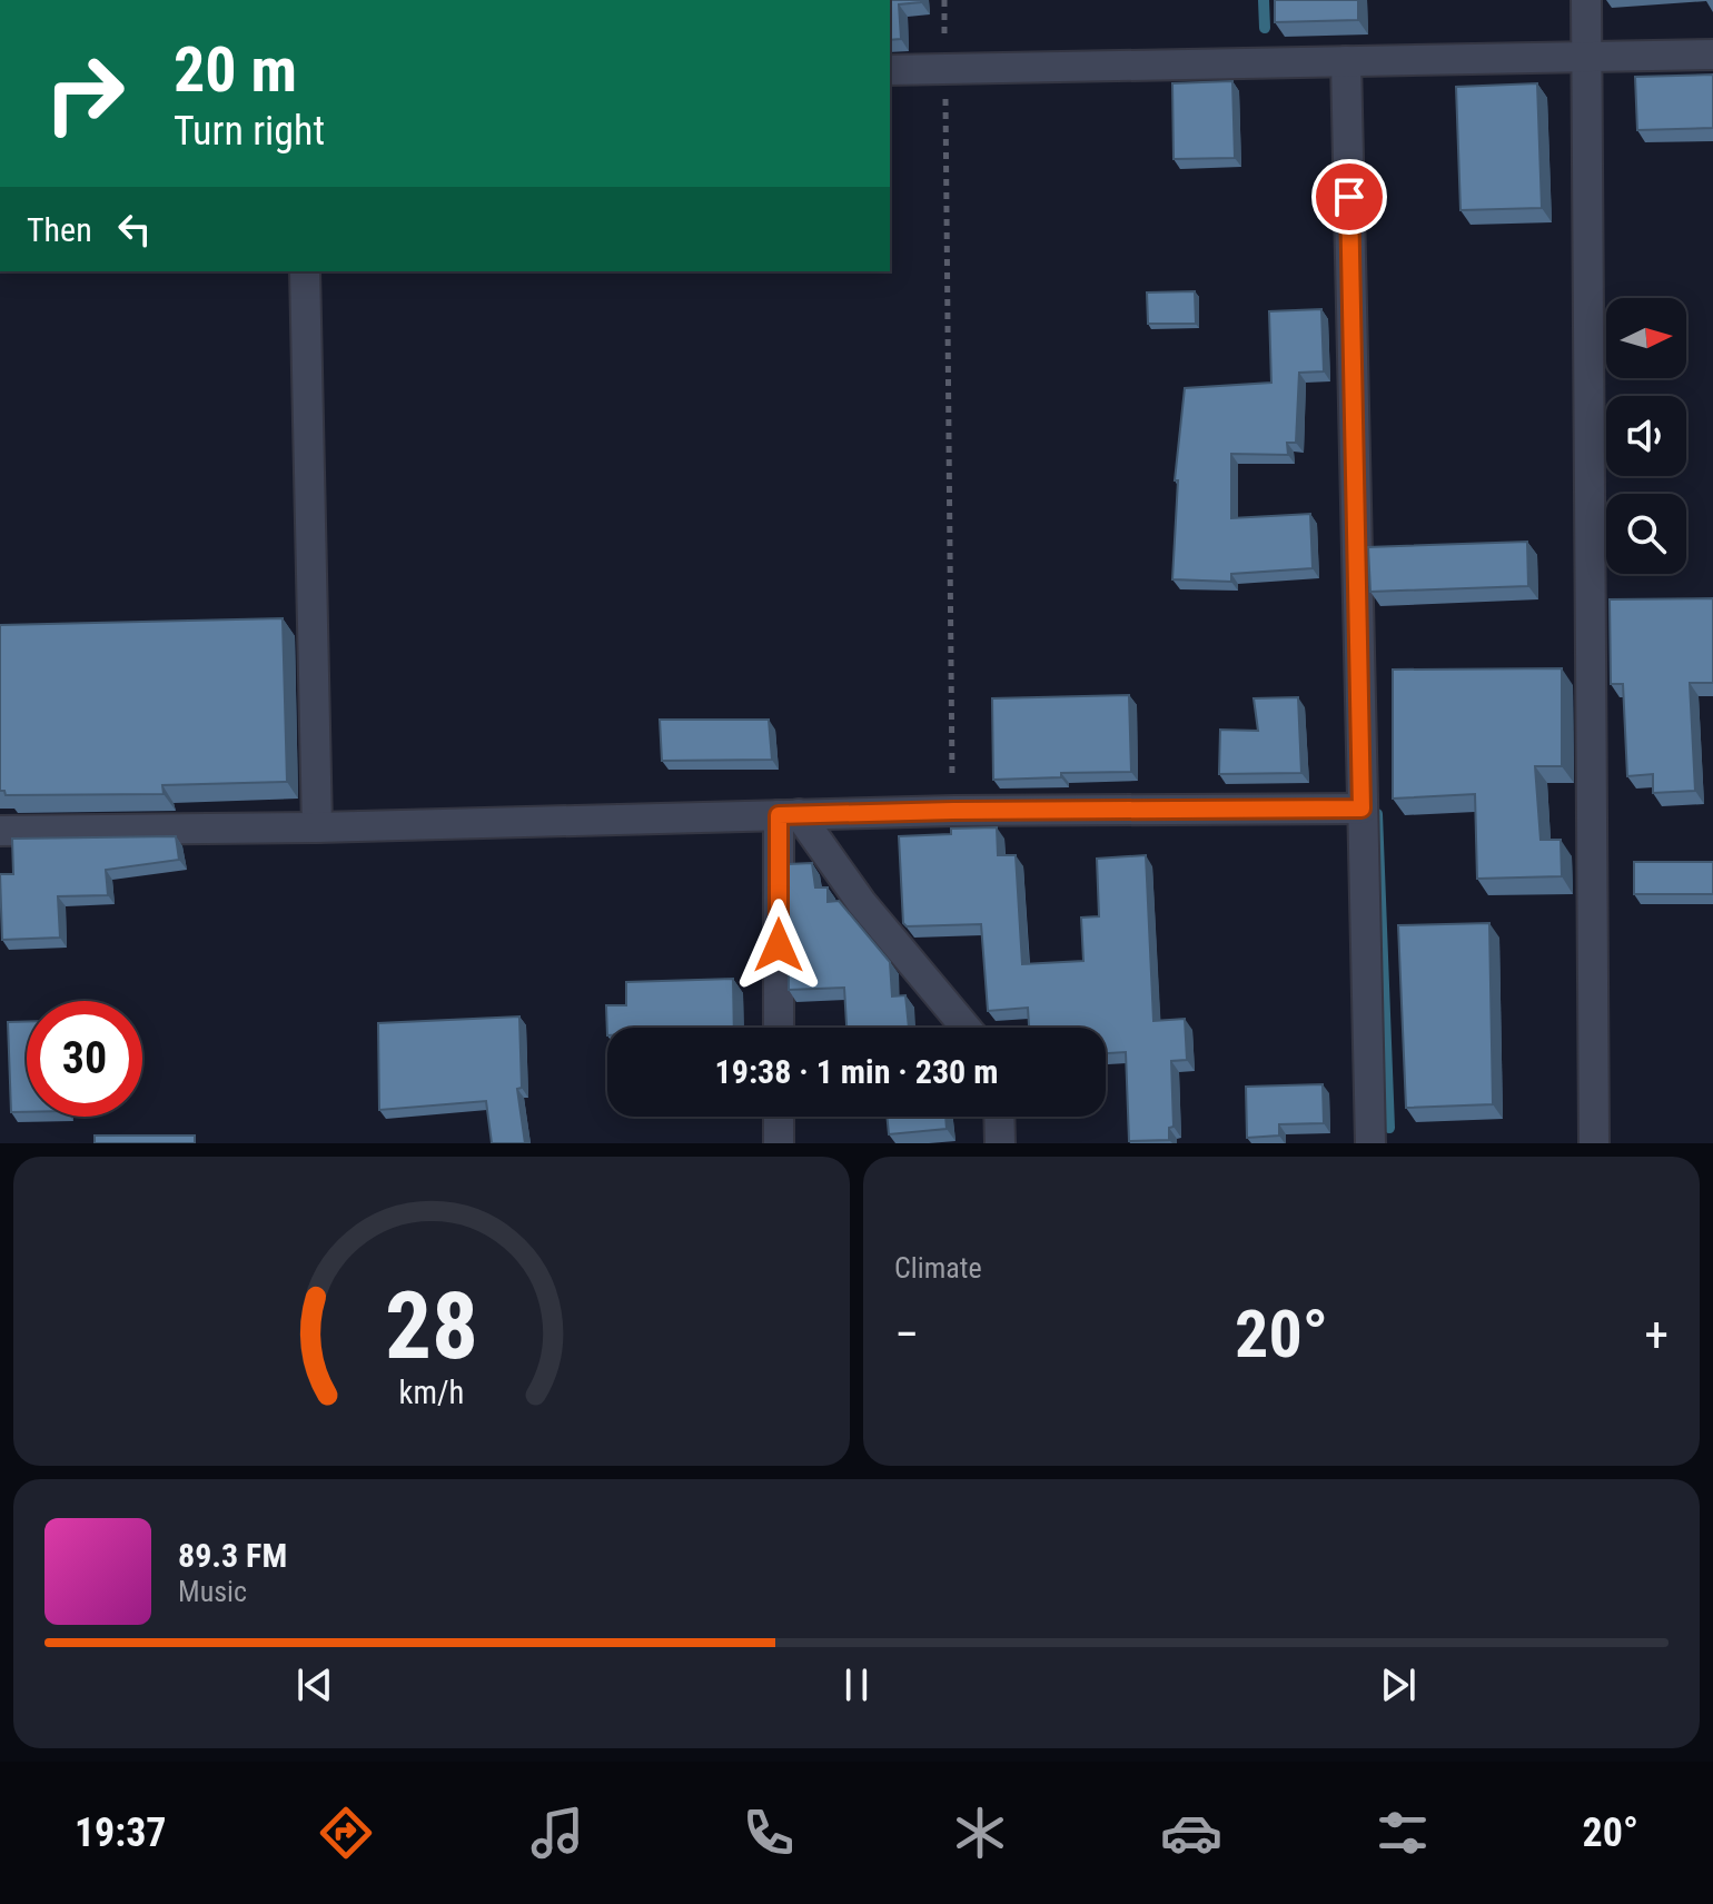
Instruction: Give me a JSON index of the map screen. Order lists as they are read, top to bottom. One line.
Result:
{"north":"right","page":{"turn":["20 m","Turn right"],"then":"Then","limit":"30","trip":"19:38 · 1 min · 230 m","tile":"Climate","heat":["−","20°","+"],"song":["89.3 FM","Music"],"tabs":["19:37","20°"],"gauge":["28","km/h"]}}
